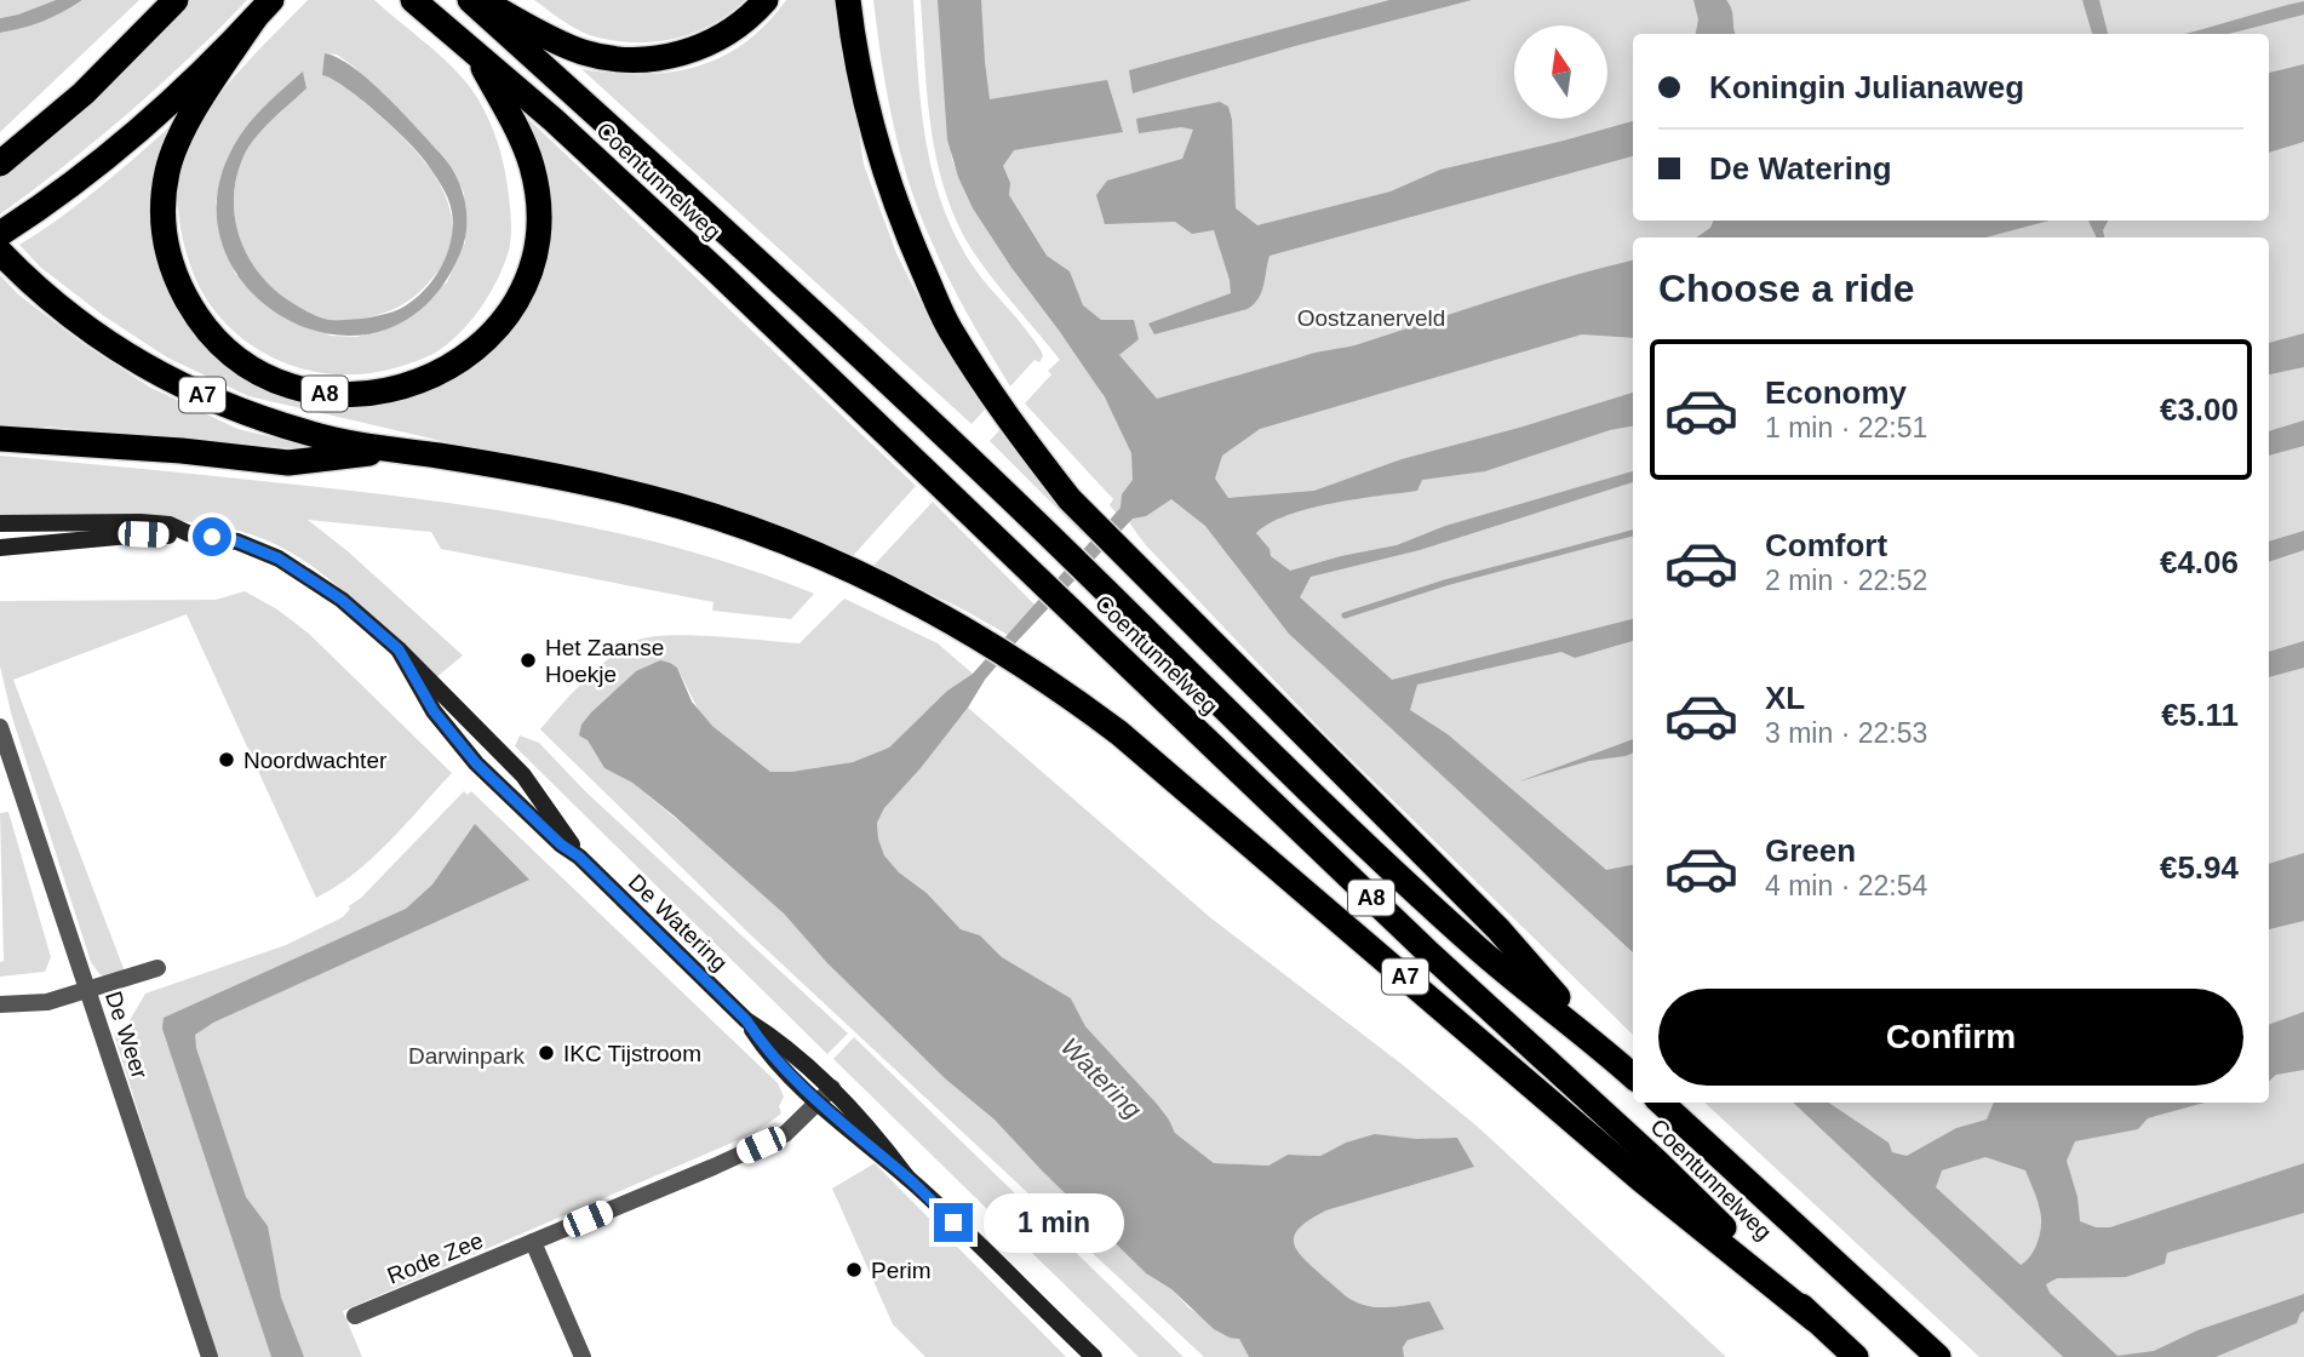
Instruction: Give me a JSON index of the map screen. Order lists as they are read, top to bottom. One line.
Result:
{"streets":{"highway":["Coentunnelweg","A8","A7"],"main road":["De Watering"],"street":["De Weer","Rode Zee"]},"crossings":[["Coentunnelweg","A8"],["Coentunnelweg","A7"],["De Watering","Rode Zee"]],"water":["Watering"],"parks":["Oostzanerveld","Darwinpark"],"places":["Het Zaanse Hoekje","Noordwachter","IKC Tijstroom","Perim"],"north":"top","page":{"banner":["Koningin Julianaweg","De Watering"],"heading":"Choose a ride","list":[{"name":"Economy","note":"1 min · 22:51","value":"€3.00"},{"name":"Comfort","note":"2 min · 22:52","value":"€4.06"},{"name":"XL","note":"3 min · 22:53","value":"€5.11"},{"name":"Green","note":"4 min · 22:54","value":"€5.94"}],"buttons":"Confirm","bubble":"1 min"}}
